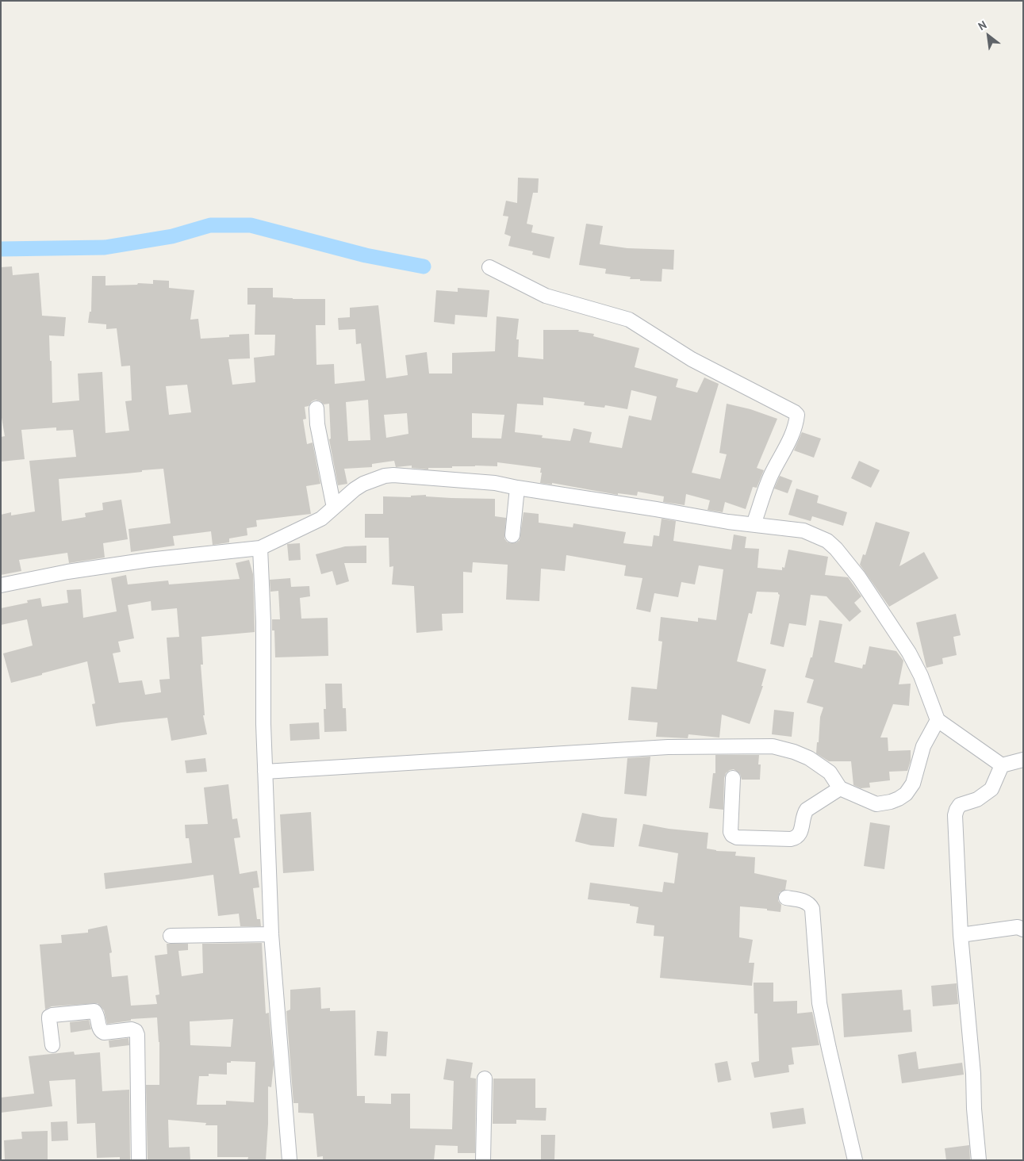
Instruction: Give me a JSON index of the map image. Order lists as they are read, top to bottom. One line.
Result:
{"north":"top left"}
